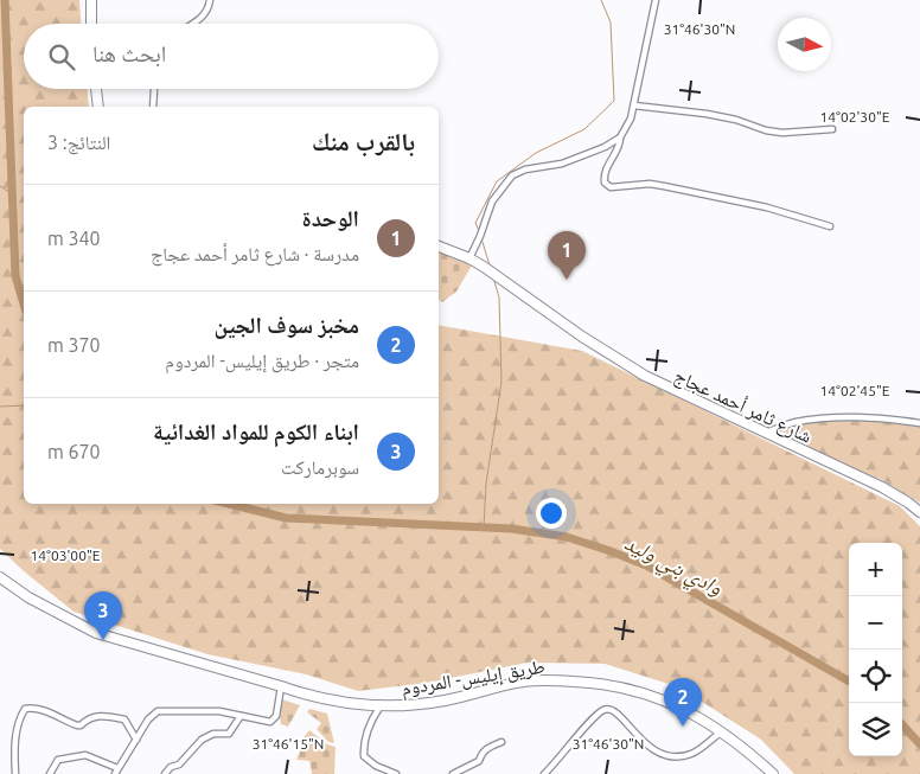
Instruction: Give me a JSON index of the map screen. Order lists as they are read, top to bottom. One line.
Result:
{"streets":{"main road":["شارع ثامر أحمد عجاج","طريق إيليس- المردوم"]},"water":["وادي بني وليد"],"north":"right","page":{"search":"ابحث هنا","heading":["بالقرب منك","النتائج: 3"],"list":[{"mark":"1","name":"الوحدة","note":"مدرسة · شارع ثامر أحمد عجاج","value":"340 m"},{"mark":"2","name":"مخبز سوف الجين","note":"متجر · طريق إيليس- المردوم","value":"370 m"},{"mark":"3","name":"ابناء الكوم للمواد الغدائية","note":"سوبرماركت","value":"670 m"}],"pins":["1","3","2"],"map_buttons":["+","−"]},"coordinates":["31°46'30\"N","14°02'30\"E","14°02'45\"E","14°03'00\"E","31°46'15\"N"]}
